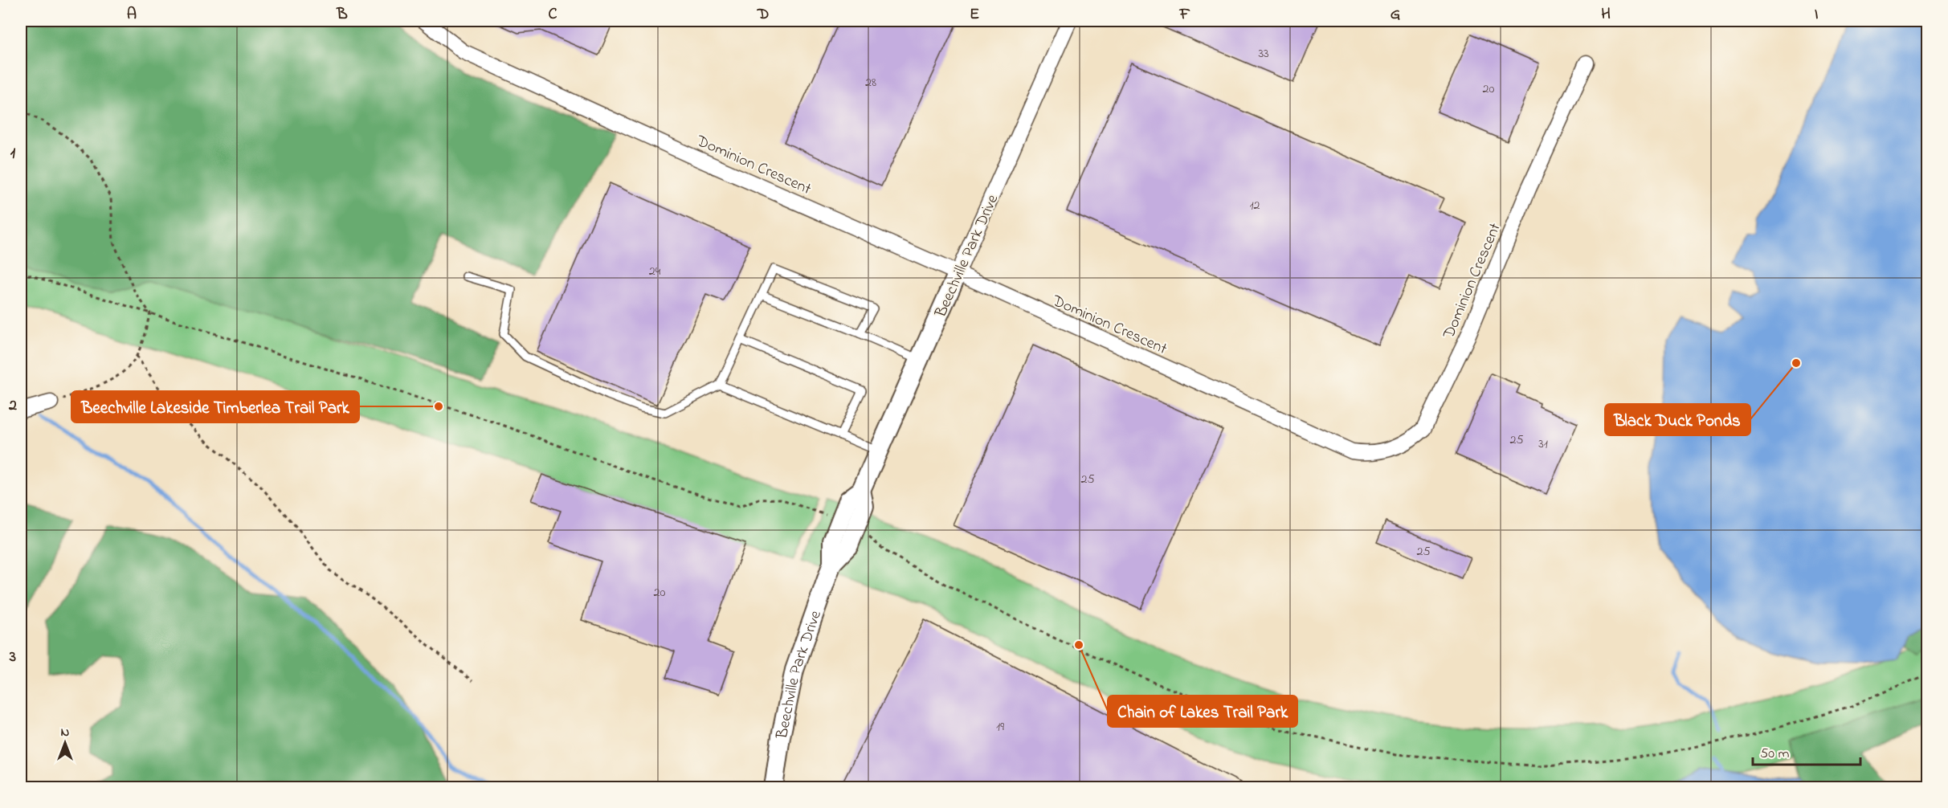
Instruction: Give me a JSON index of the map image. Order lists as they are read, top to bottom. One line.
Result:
{"streets":{"street":["Dominion Crescent","Beechville Park Drive"]},"crossings":[["Dominion Crescent","Beechville Park Drive"]],"places":["Black Duck Ponds","Beechville Lakeside Timberlea Trail Park","Chain of Lakes Trail Park"],"house_numbers":["33","28","20","12","24","25","31","25","25","20","19"],"scale_bar":"50 m","north":"top","grid":{"columns":["A","B","C","D","E","F","G","H","I"],"rows":["1","2","3"]}}
